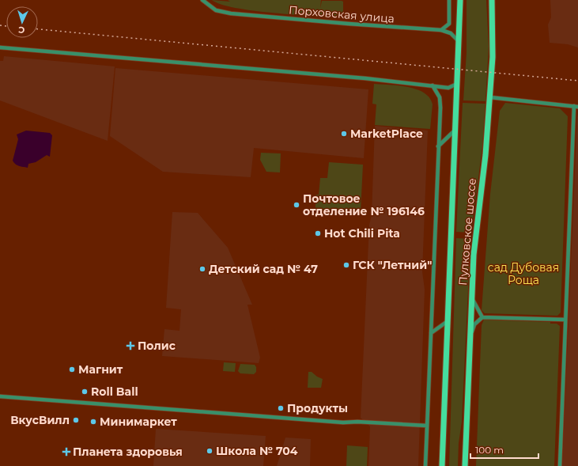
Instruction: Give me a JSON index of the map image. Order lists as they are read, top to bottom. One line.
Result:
{"streets":{"main road":["Пулковское шоссе"],"street":["Порховская улица"]},"crossings":[["Порховская улица","Пулковское шоссе"]],"parks":["сад Дубовая Роща"],"places":{"other":["MarketPlace","Почтовое отделение № 196146","Hot Chili Pita","ГСК \"Летний\"","Детский сад № 47","Магнит","Roll Ball","Продукты","ВкусВилл","Минимаркет","Школа № 704"],"health":["Полис","Планета здоровья"]},"scale_bar":"100 m","north":"bottom"}
